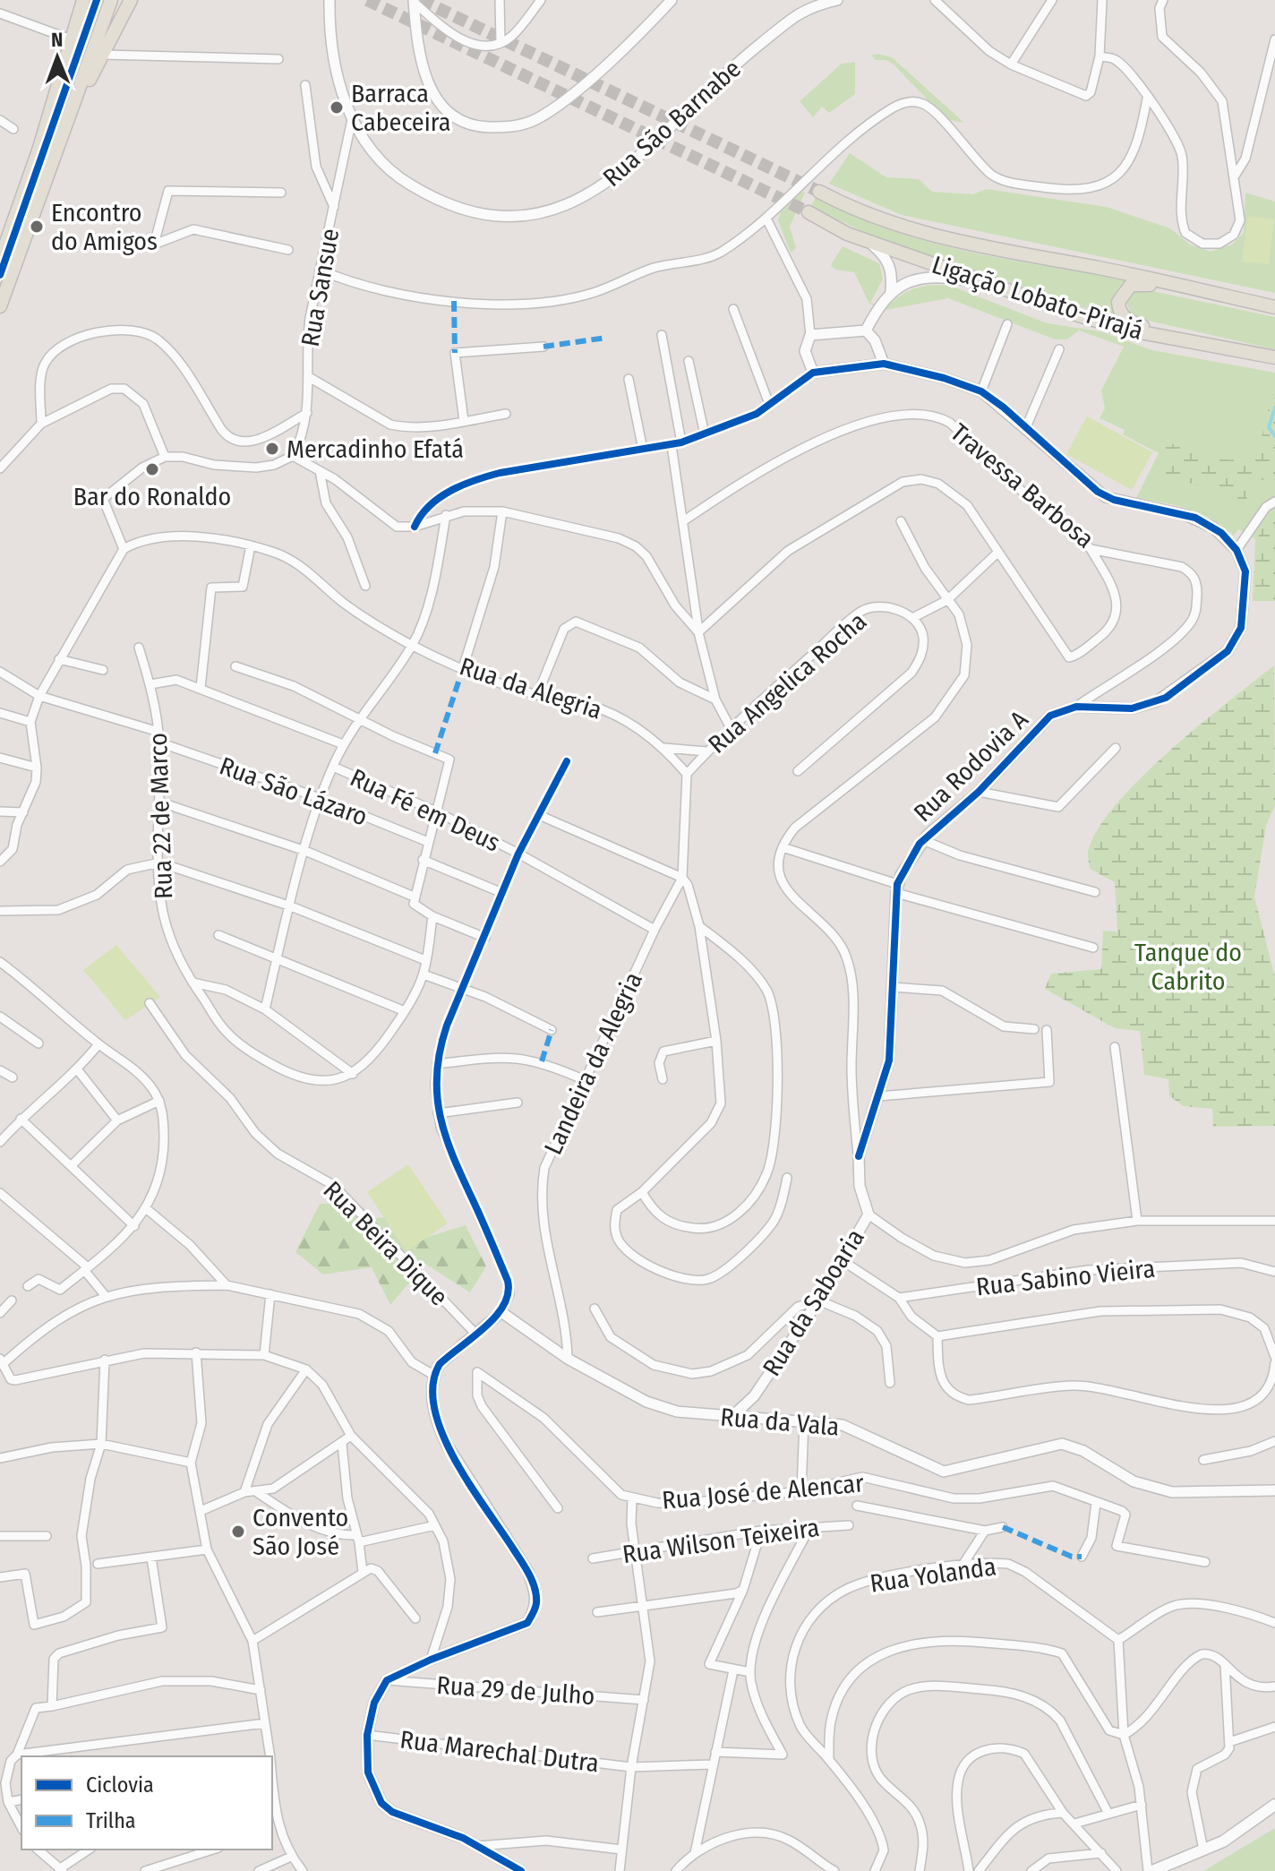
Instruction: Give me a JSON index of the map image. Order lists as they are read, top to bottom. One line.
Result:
{"streets":{"main road":["Ligação Lobato-Pirajá"],"street":["Rua São Barnabe","Rua Sansue","Travessa Barbosa","Rua Angelica Rocha","Rua da Alegria","Rua Rodovia A","Rua São Lázaro","Rua Fé em Deus","Rua 22 de Marco","Landeira da Alegria","Rua Beira Dique","Rua Sabino Vieira","Rua da Saboaria","Rua da Vala","Rua José de Alencar","Rua Wilson Teixeira","Rua Yolanda","Rua 29 de Julho","Rua Marechal Dutra"]},"crossings":[["Rua São Barnabe","Rua Sansue"],["Travessa Barbosa","Rua Rodovia A"],["Rua Angelica Rocha","Rua da Alegria"],["Rua Angelica Rocha","Landeira da Alegria"],["Rua da Alegria","Landeira da Alegria"],["Rua São Lázaro","Rua 22 de Marco"],["Rua Fé em Deus","Landeira da Alegria"],["Landeira da Alegria","Rua da Vala"],["Rua da Saboaria","Rua da Vala"]],"parks":["Tanque do Cabrito"],"places":["Barraca Cabeceira","Encontro do Amigos","Mercadinho Efatá","Bar do Ronaldo","Convento São José"],"legend":["Ciclovia","Trilha"],"north":"top"}
